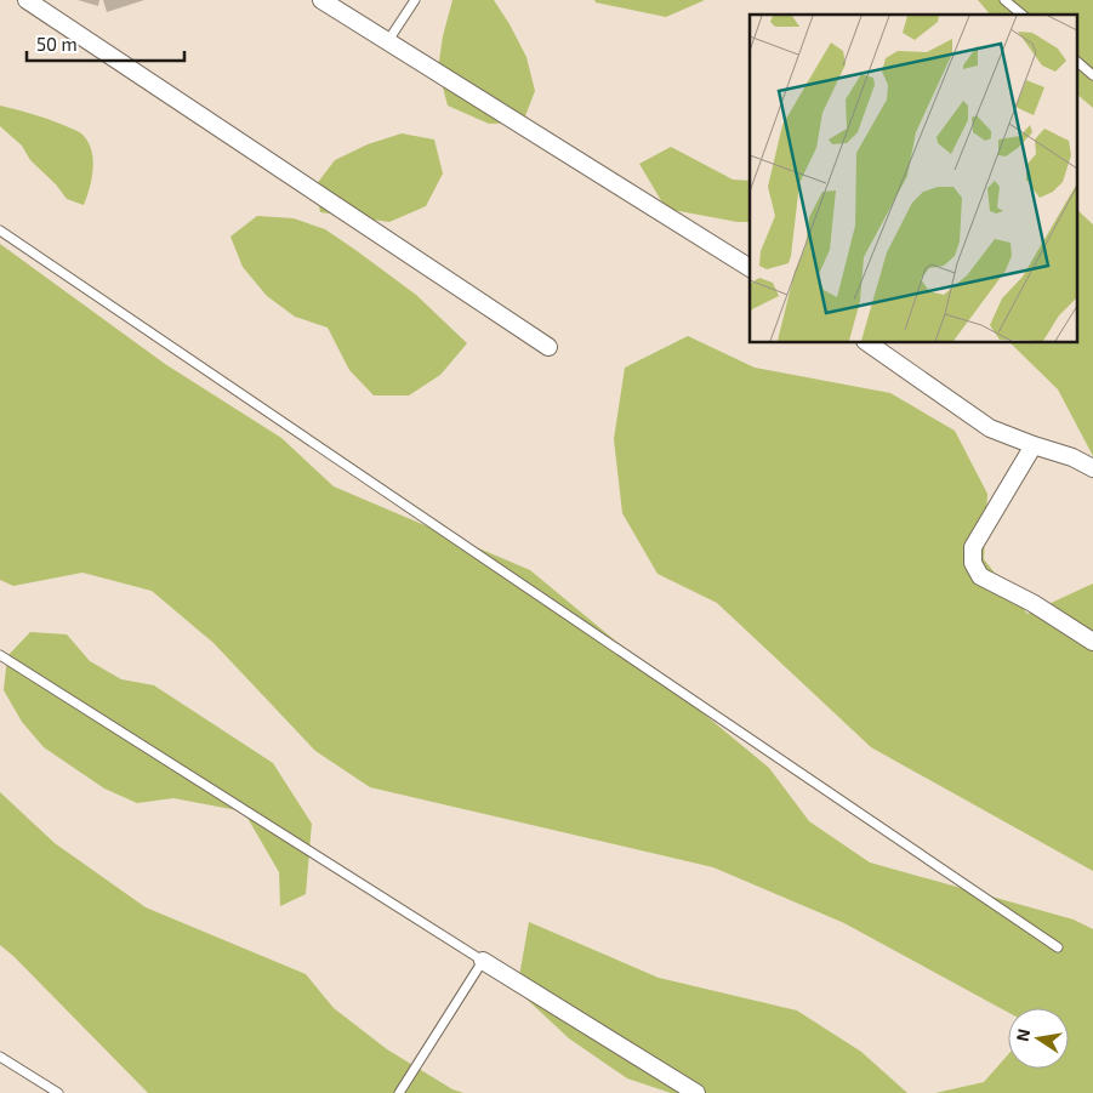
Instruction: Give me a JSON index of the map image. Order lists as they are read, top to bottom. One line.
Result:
{"scale_bar":"50 m","north":"left"}
